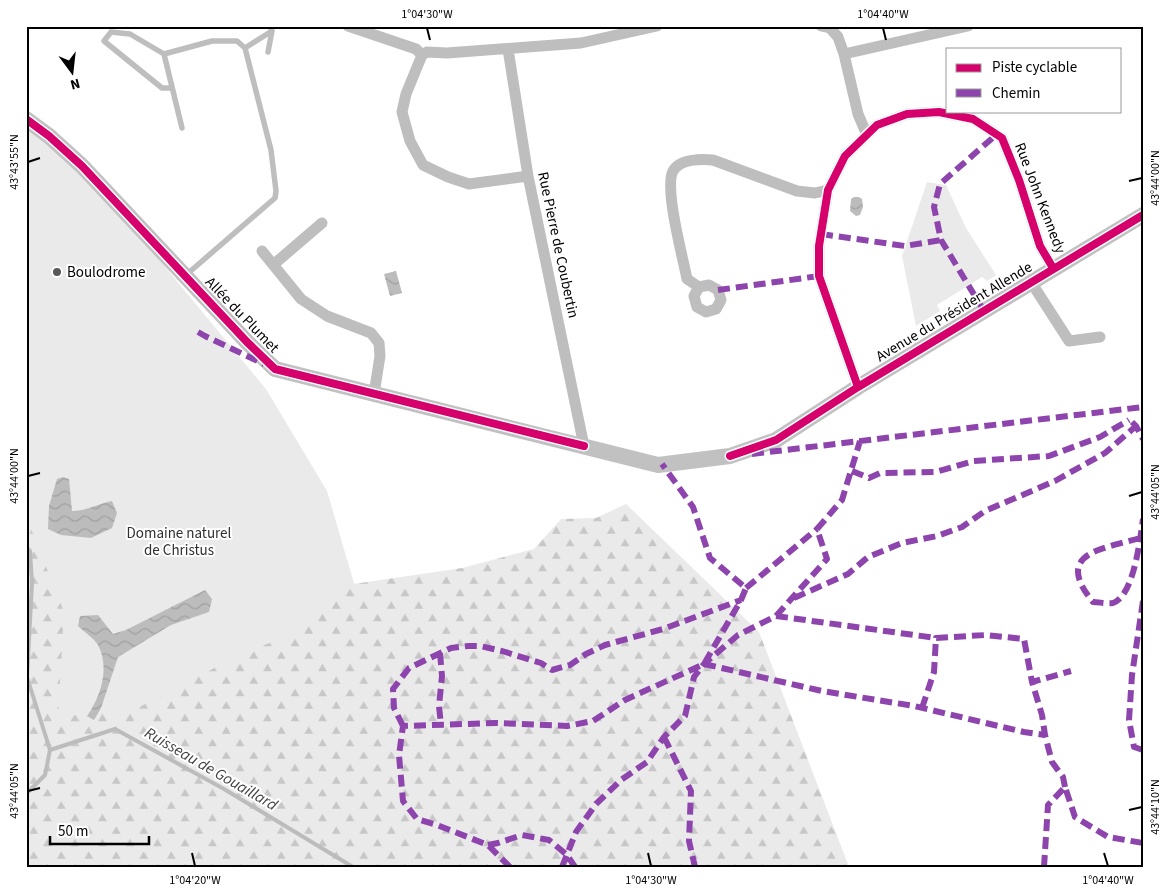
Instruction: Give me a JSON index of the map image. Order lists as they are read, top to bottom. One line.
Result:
{"streets":{"street":["Rue John Kennedy","Rue Pierre de Coubertin","Avenue du Président Allende","Allée du Plumet"]},"crossings":[["Rue John Kennedy","Avenue du Président Allende"],["Rue John Kennedy","Allée du Plumet"],["Rue Pierre de Coubertin","Allée du Plumet"],["Avenue du Président Allende","Allée du Plumet"]],"water":["Ruisseau de Gouaillard"],"parks":["Domaine naturel de Christus"],"places":["Boulodrome"],"legend":["Piste cyclable","Chemin"],"scale_bar":"50 m","north":"bottom","coordinates":["1°04'30\"W","1°04'40\"W","43°43'55\"N","43°44'00\"N","43°44'05\"N","43°44'10\"N","1°04'20\"W"]}
